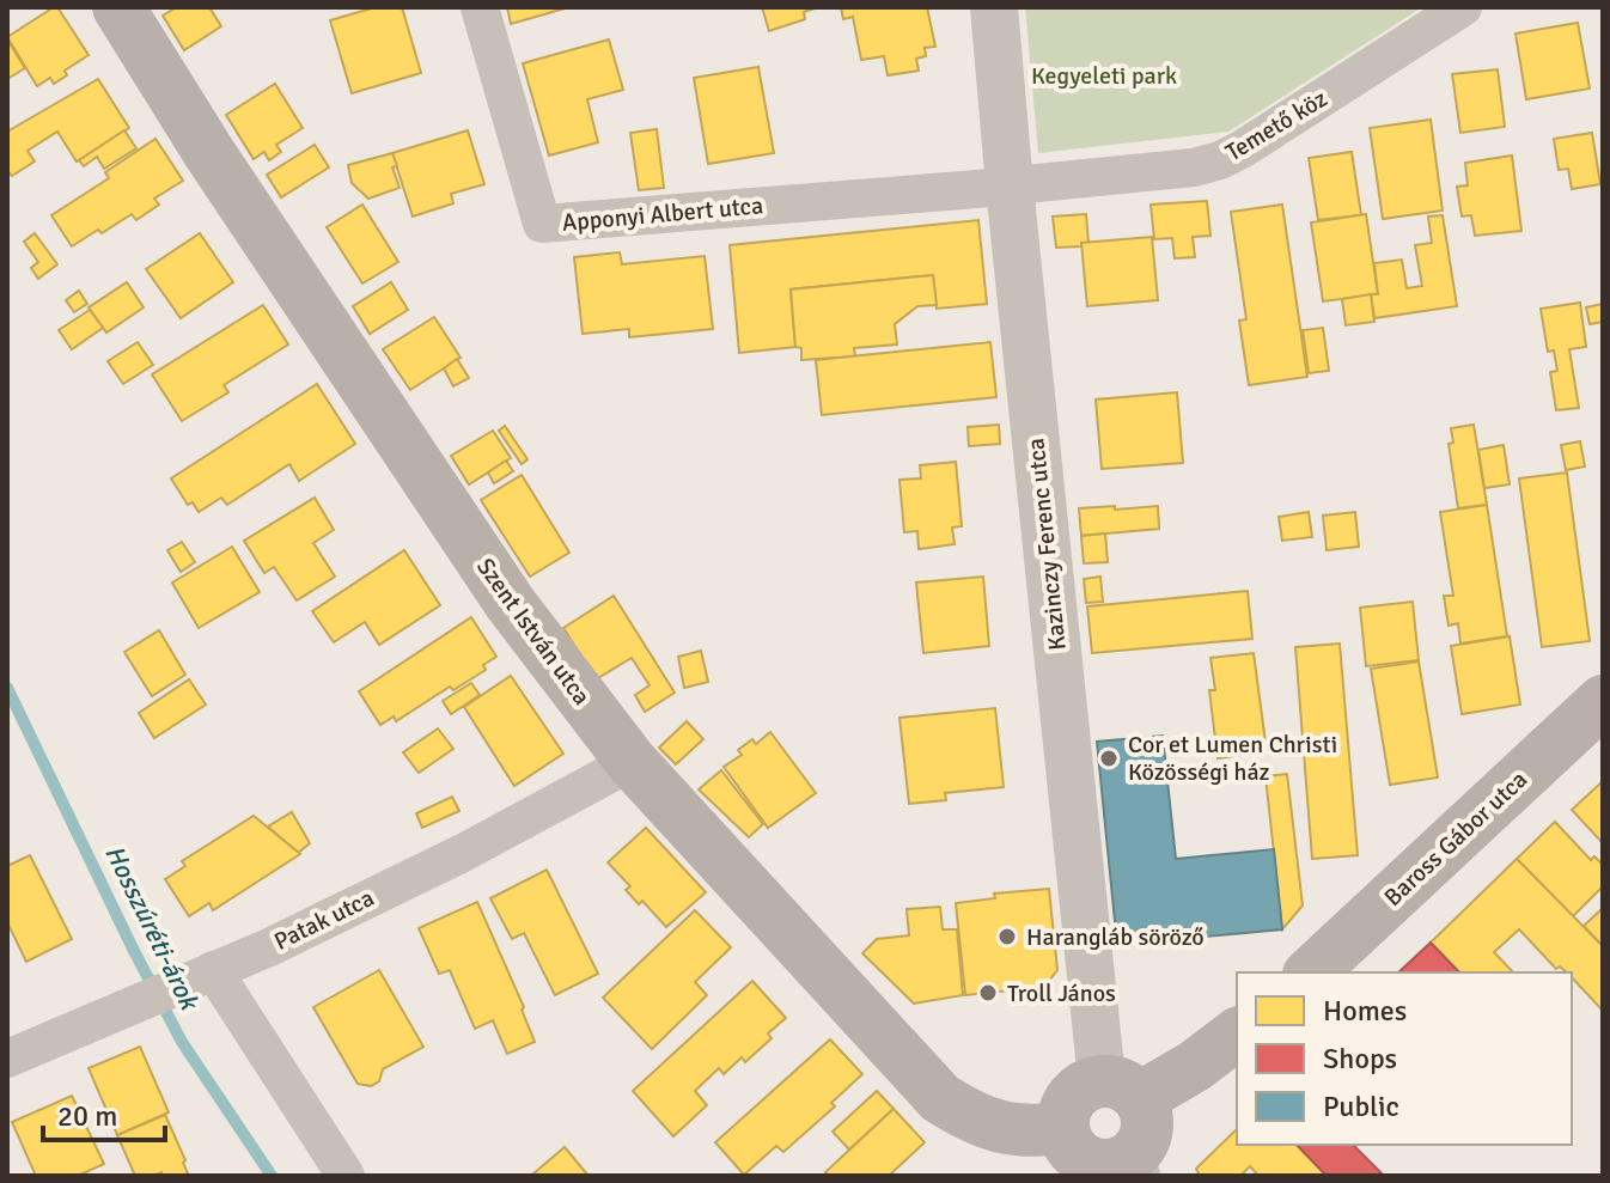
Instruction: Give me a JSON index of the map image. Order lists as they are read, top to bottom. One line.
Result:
{"streets":{"main road":["Szent István utca","Baross Gábor utca"],"street":["Temető köz","Apponyi Albert utca","Kazinczy Ferenc utca","Patak utca"]},"crossings":[["Temető köz","Apponyi Albert utca"],["Temető köz","Kazinczy Ferenc utca"],["Apponyi Albert utca","Kazinczy Ferenc utca"],["Kazinczy Ferenc utca","Szent István utca"],["Szent István utca","Patak utca"]],"water":["Hosszúréti-árok"],"parks":["Kegyeleti park"],"places":["Cor et Lumen Christi Közösségi ház","Harangláb söröző","Troll János"],"legend":["Homes","Shops","Public"],"scale_bar":"20 m"}
